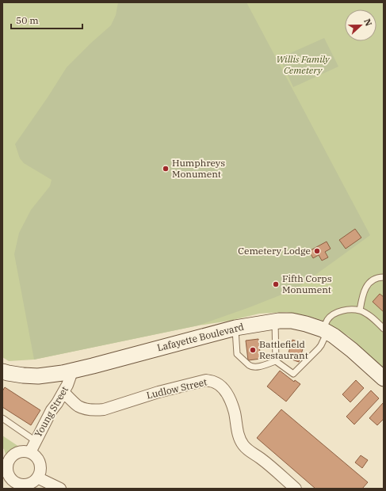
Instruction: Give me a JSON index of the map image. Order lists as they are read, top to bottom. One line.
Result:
{"streets":{"main road":["Lafayette Boulevard"],"street":["Ludlow Street","Young Street"]},"crossings":[["Lafayette Boulevard","Young Street"],["Ludlow Street","Young Street"]],"parks":["Willis Family Cemetery"],"places":["Humphreys Monument","Cemetery Lodge","Fifth Corps Monument","Battlefield Restaurant"],"scale_bar":"50 m","north":"right"}
